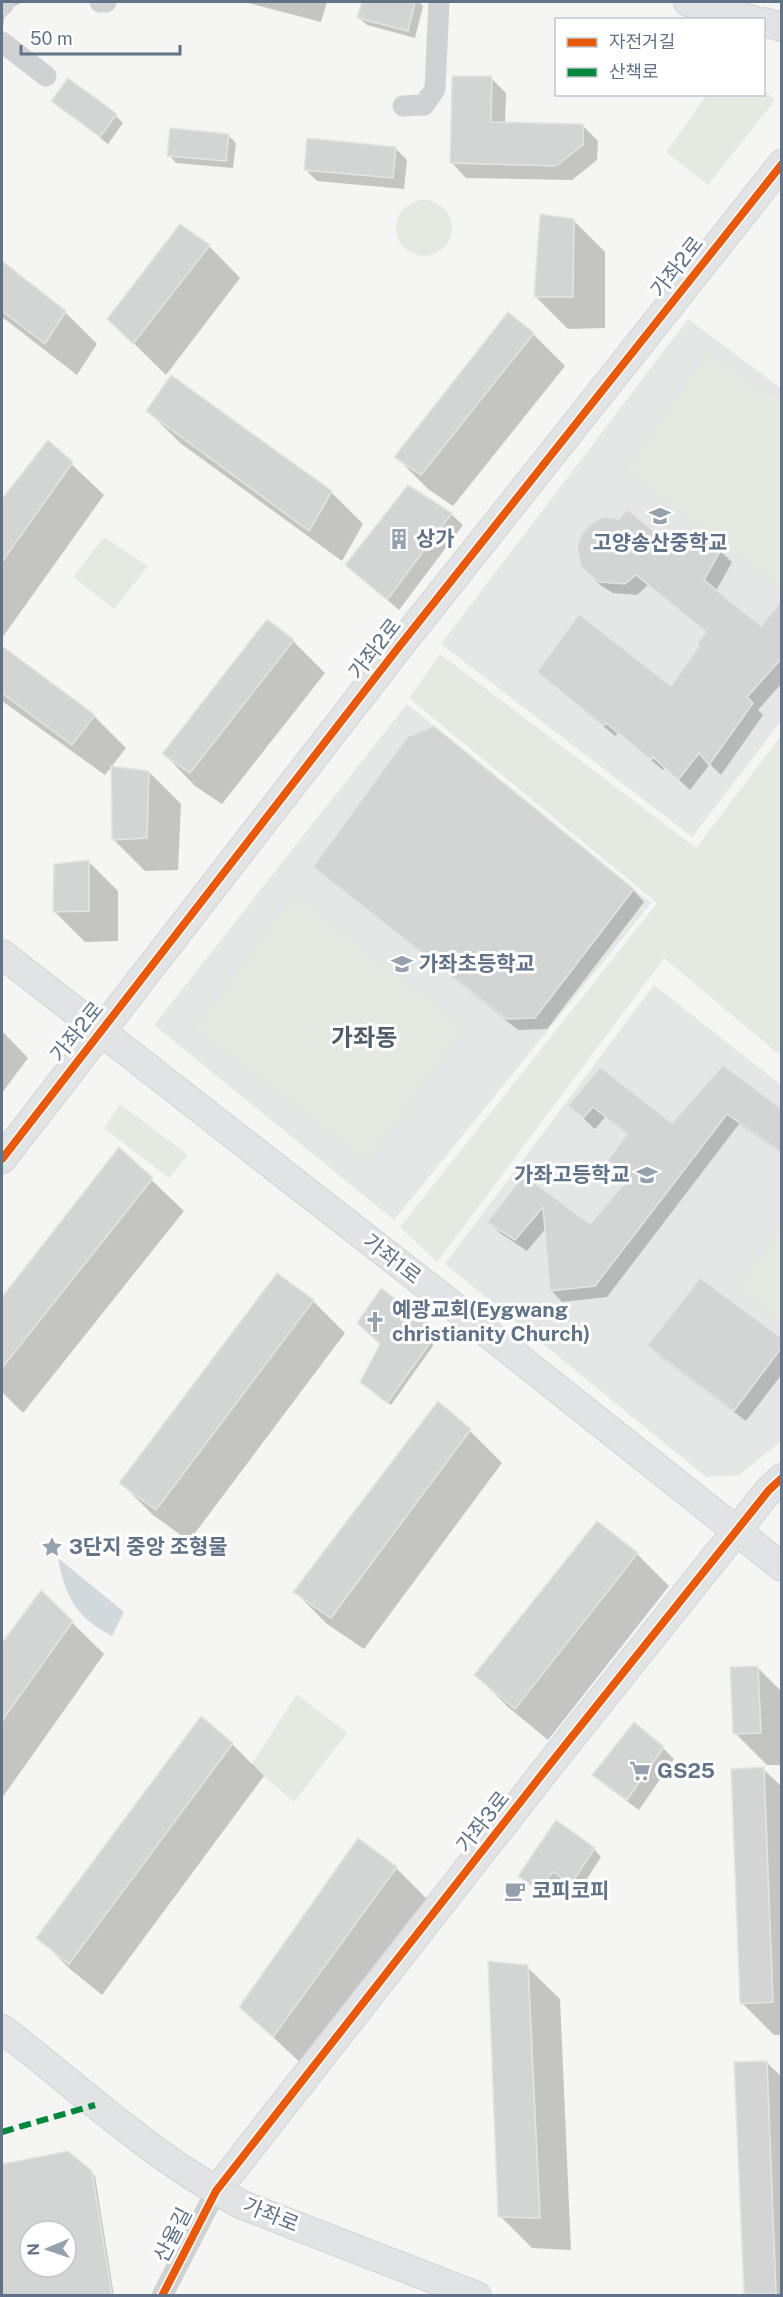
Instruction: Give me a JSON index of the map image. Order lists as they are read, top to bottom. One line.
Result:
{"streets":{"street":["가좌2로","가좌1로","가좌3로","가좌로","산율길"]},"crossings":[["가좌2로","가좌1로"],["가좌1로","가좌3로"],["가좌3로","가좌로"],["가좌3로","산율길"],["가좌로","산율길"]],"districts":["가좌동"],"places":{"school or university":["고양송산중학교","가좌초등학교","가좌고등학교"],"building":["상가"],"church":["예광교회(Eygwang christianity Church)"],"place":["3단지 중앙 조형물"],"supermarket":["GS25"],"cafe":["코피코피"]},"legend":["자전거길","산책로"],"scale_bar":"50 m","north":"left"}
